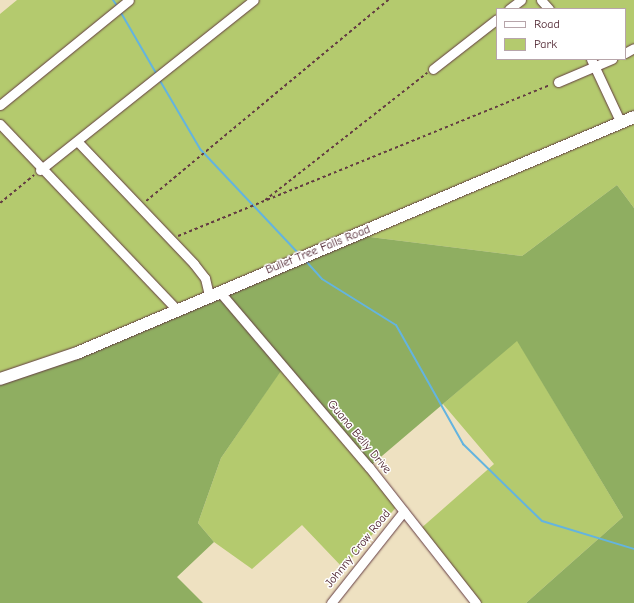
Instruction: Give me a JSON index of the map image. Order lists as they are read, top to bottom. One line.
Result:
{"streets":{"main road":["Bullet Tree Falls Road"],"street":["Guana Belly Drive","Johnny Crow Road"]},"crossings":[["Bullet Tree Falls Road","Guana Belly Drive"],["Guana Belly Drive","Johnny Crow Road"]],"legend":["Road","Park"]}
